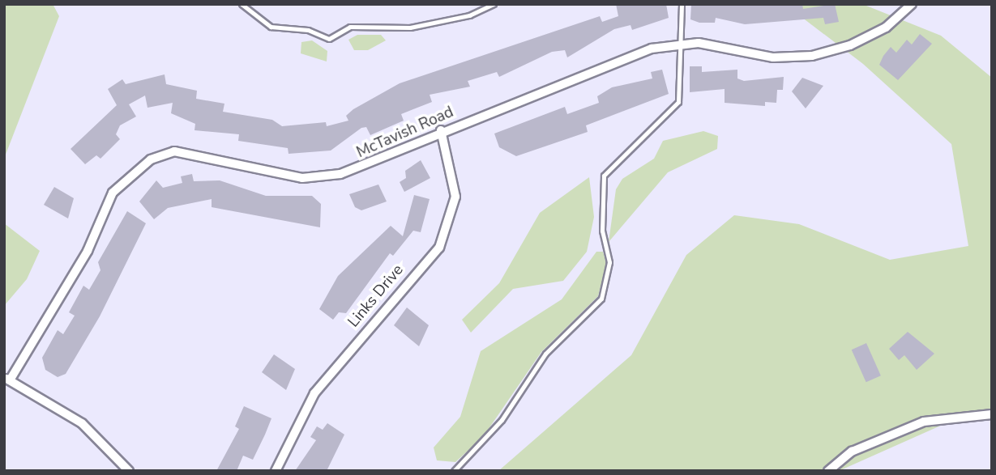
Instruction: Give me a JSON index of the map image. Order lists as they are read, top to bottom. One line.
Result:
{"streets":{"street":["McTavish Road","Links Drive"]},"crossings":[["McTavish Road","Links Drive"]]}
